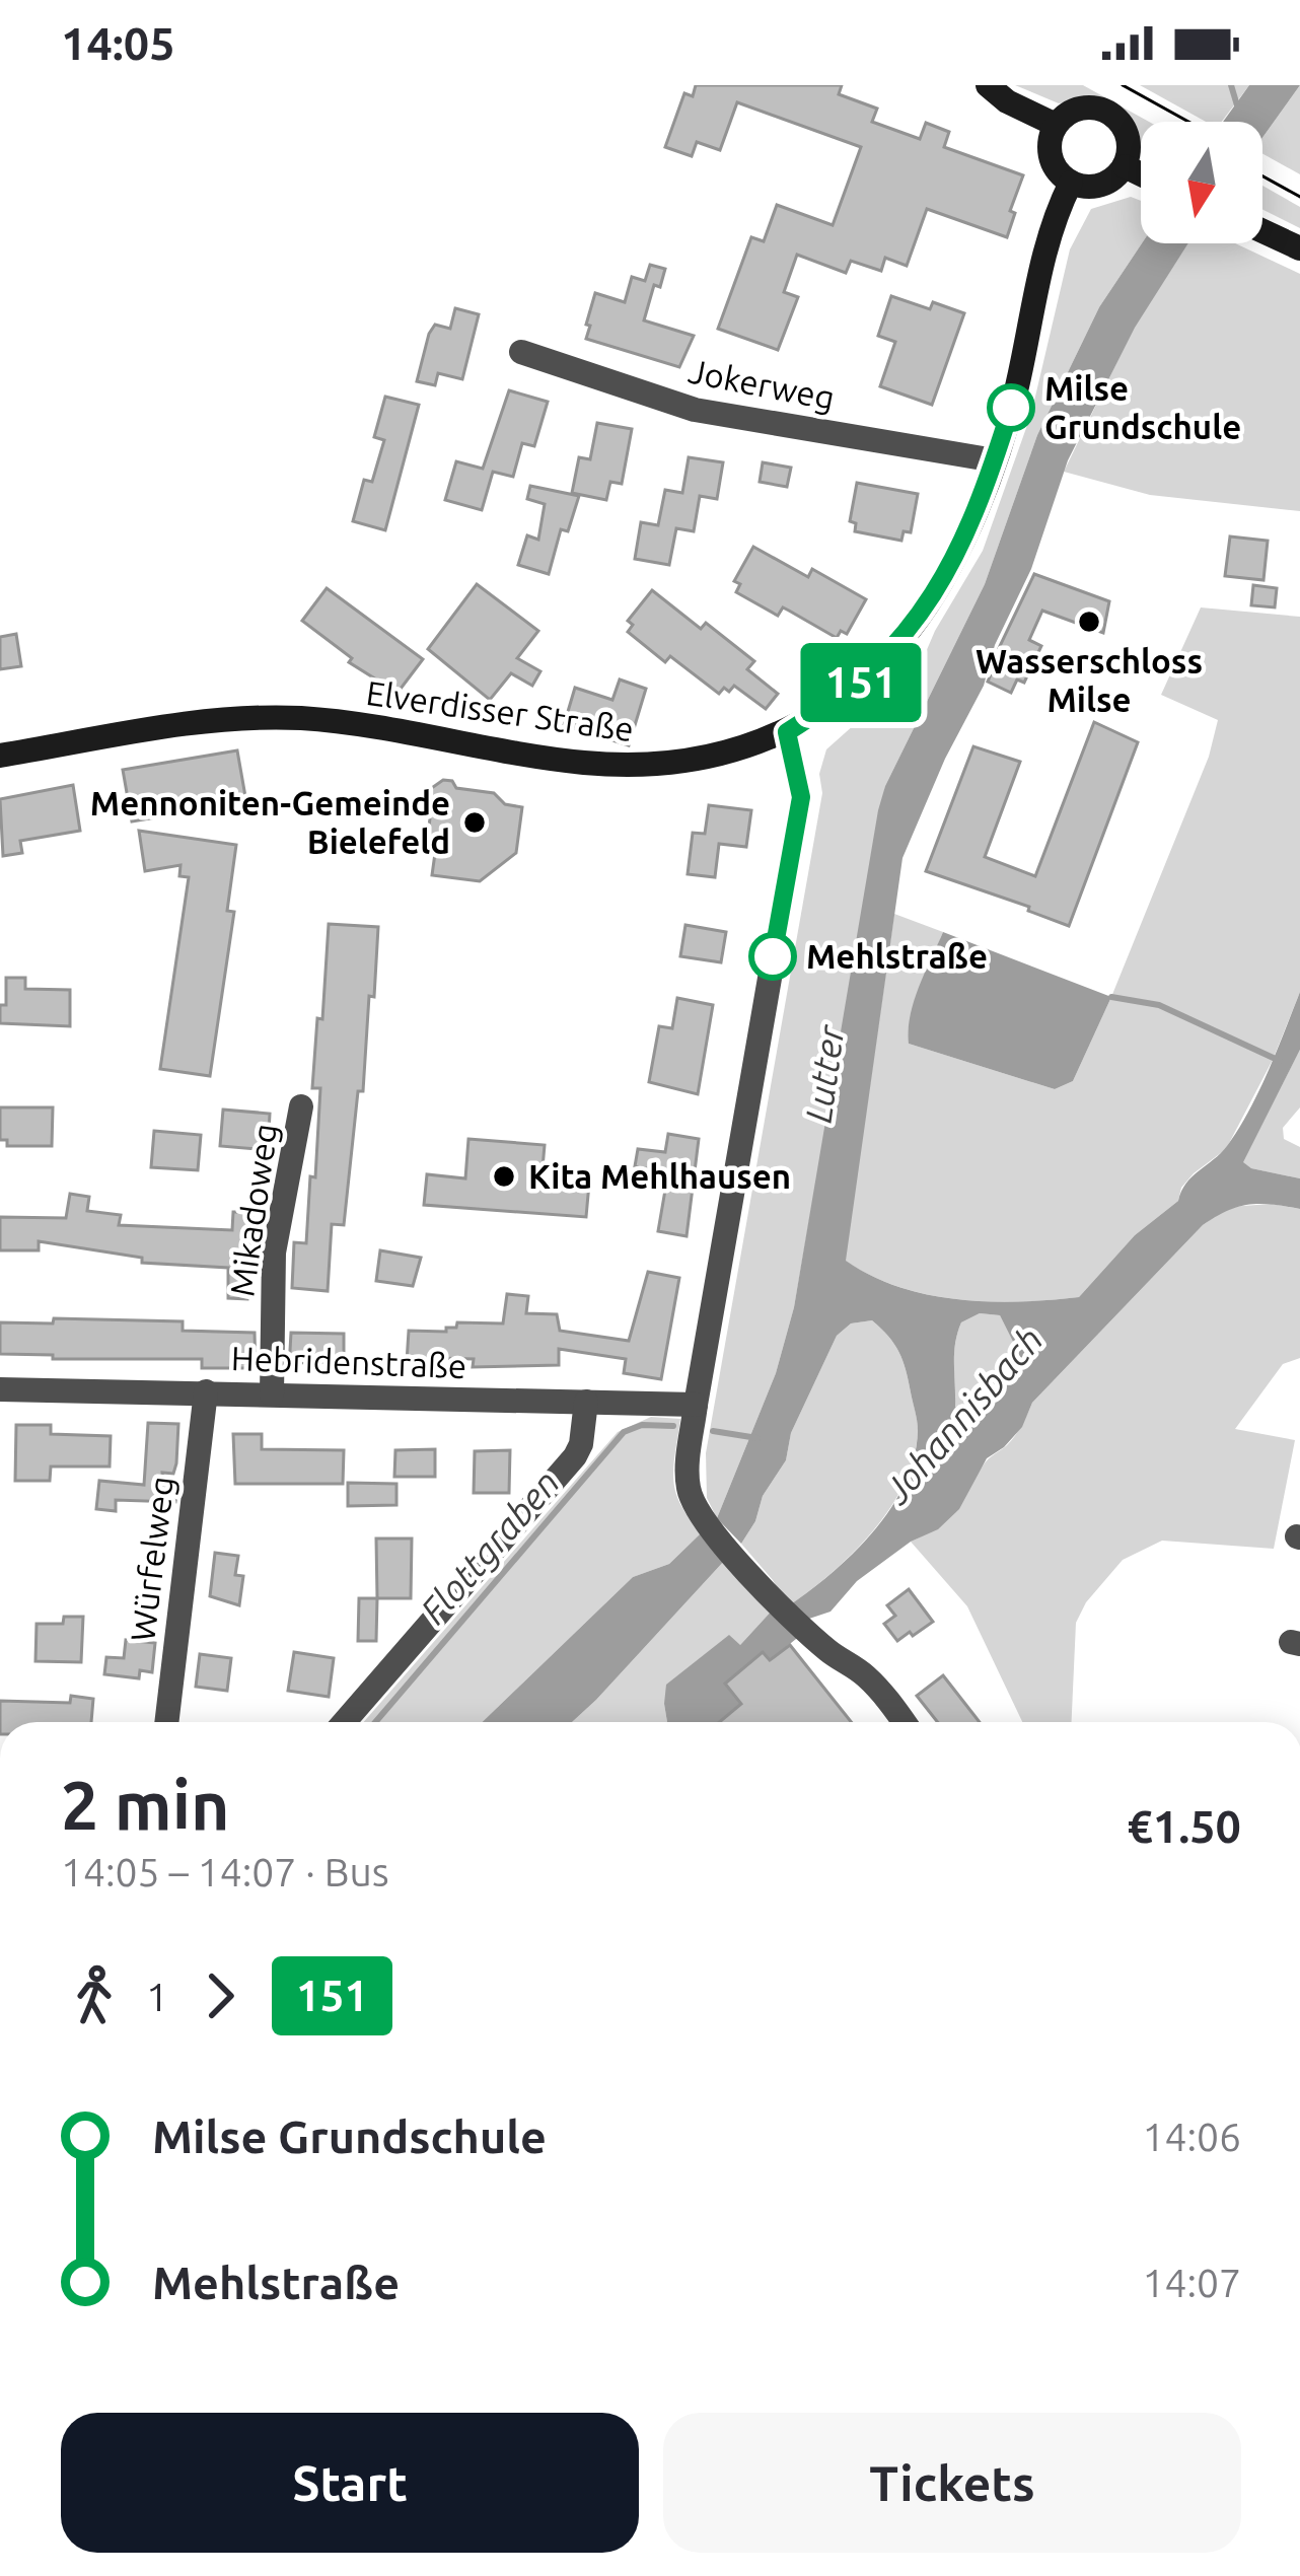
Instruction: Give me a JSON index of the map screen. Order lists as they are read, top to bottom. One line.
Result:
{"streets":{"street":["Jokerweg","Elverdisser Straße","Mikadoweg","Hebridenstraße","Würfelweg"]},"crossings":[["Jokerweg","Elverdisser Straße"],["Mikadoweg","Hebridenstraße"],["Hebridenstraße","Würfelweg"]],"water":["Lutter","Johannisbach","Flottgraben"],"places":["Milse Grundschule","Wasserschloss Milse","Mennoniten-Gemeinde Bielefeld","Mehlstraße","Kita Mehlhausen"],"lines":["bus line 151"],"north":"bottom","page":{"status":"14:05","on_map":"151","heading":["2 min","14:05 – 14:07 · Bus","€1.50"],"legs":["1","151"],"list":[{"name":"Milse Grundschule","value":"14:06"},{"name":"Mehlstraße","value":"14:07"}],"buttons":["Start","Tickets"]}}
